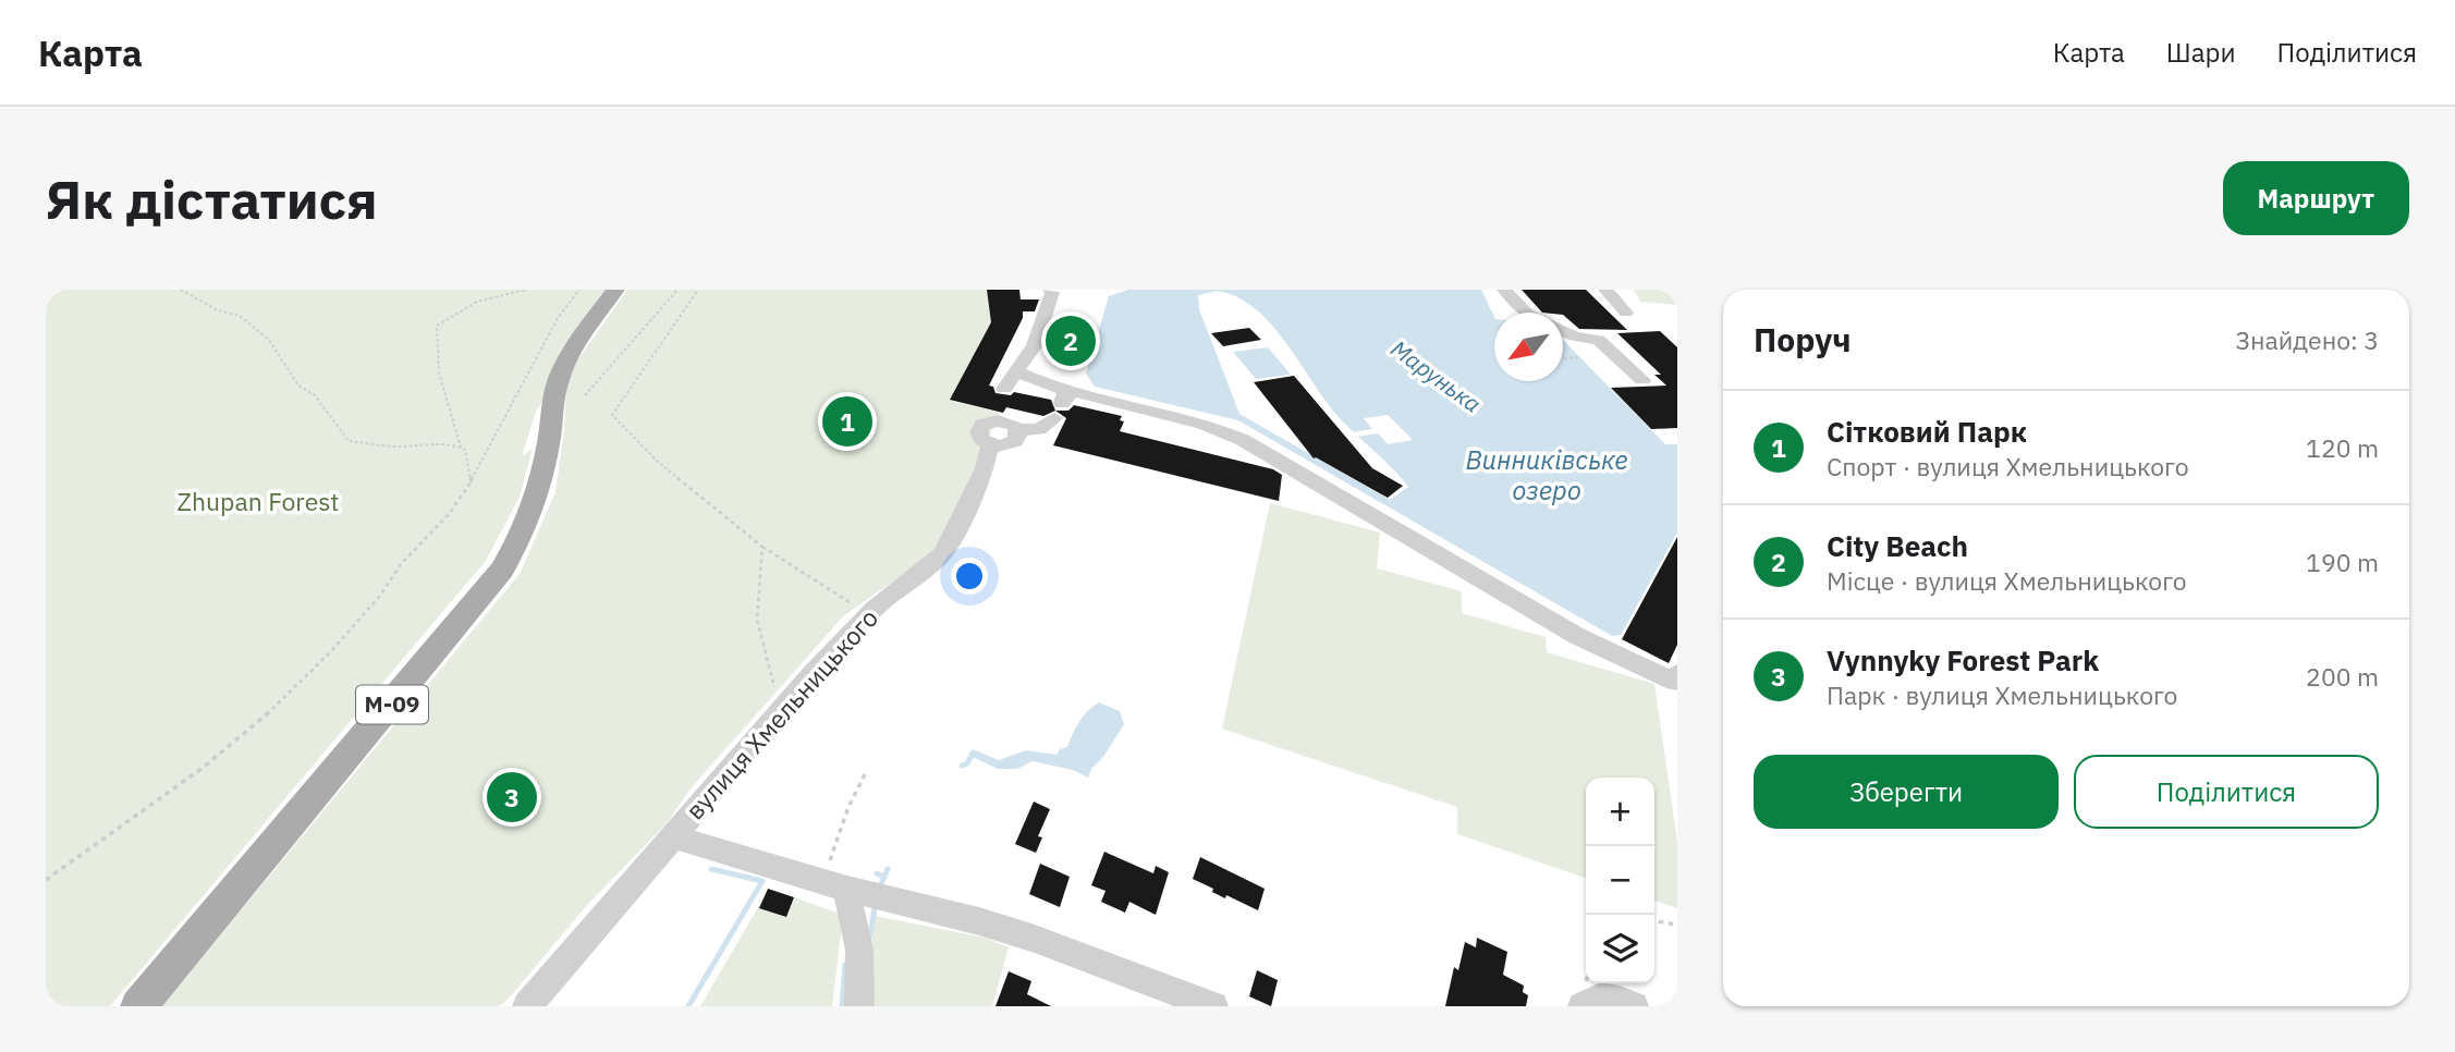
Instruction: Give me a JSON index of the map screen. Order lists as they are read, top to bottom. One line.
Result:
{"streets":{"main road":["М-09"],"street":["вулиця Хмельницького"]},"water":["Марунька","Винниківське озеро"],"parks":["Zhupan Forest"],"north":"bottom left","page":{"header":"Карта","nav":["Карта","Шари","Поділитися"],"buttons":["Маршрут",["Зберегти","Поділитися"]],"title":"Як дістатися","heading":["Поруч","Знайдено: 3"],"pins":["2","1","3"],"list":[{"mark":"1","name":"Сітковий Парк","note":"Спорт · вулиця Хмельницького","value":"120 m"},{"mark":"2","name":"City Beach","note":"Місце · вулиця Хмельницького","value":"190 m"},{"mark":"3","name":"Vynnyky Forest Park","note":"Парк · вулиця Хмельницького","value":"200 m"}],"map_buttons":["+","−"]}}
